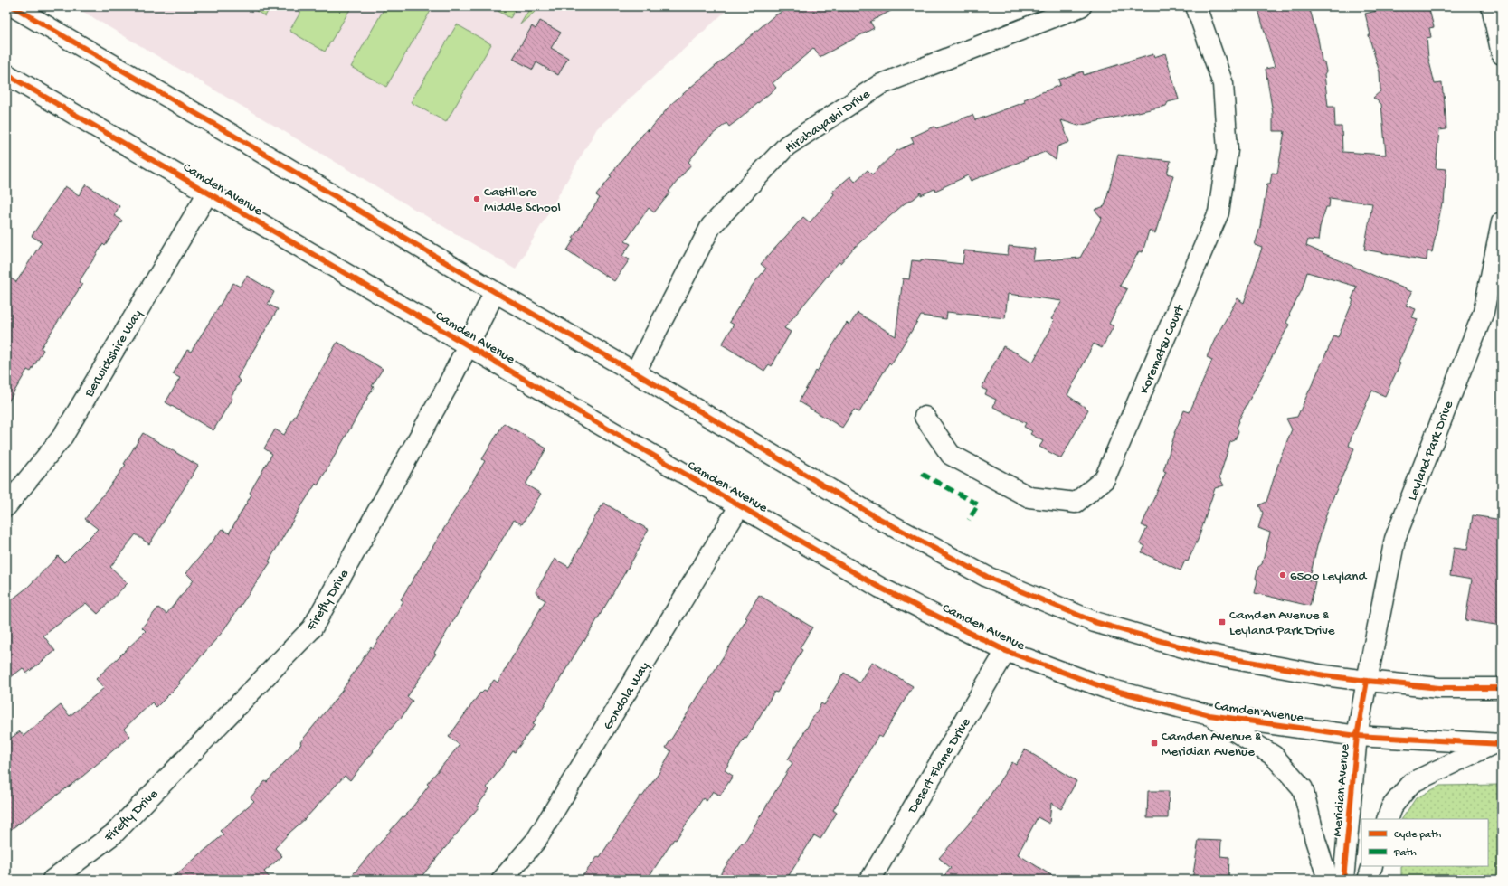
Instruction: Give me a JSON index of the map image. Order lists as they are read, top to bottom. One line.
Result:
{"streets":{"street":["Hirabayashi Drive","Camden Avenue","Korematsu Court","Berwickshire Way","Leyland Park Drive","Firefly Drive","Gondola Way","Desert Flame Drive","Meridian Avenue"]},"crossings":[["Camden Avenue","Berwickshire Way"],["Camden Avenue","Firefly Drive"],["Camden Avenue","Gondola Way"],["Camden Avenue","Desert Flame Drive"],["Camden Avenue","Meridian Avenue"],["Leyland Park Drive","Meridian Avenue"]],"places":{"other":["Castillero Middle School","6500 Leyland"],"transit":["Camden Avenue & Leyland Park Drive","Camden Avenue & Meridian Avenue"]},"legend":["Cycle path","Path"]}
